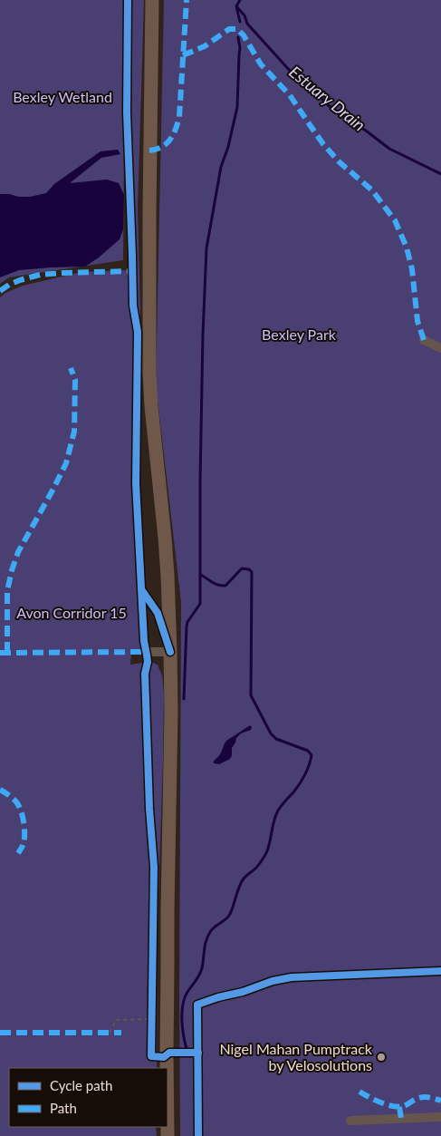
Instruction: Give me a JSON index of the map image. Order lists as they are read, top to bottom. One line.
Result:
{"water":["Estuary Drain"],"parks":["Bexley Wetland","Bexley Park","Avon Corridor 15"],"places":["Nigel Mahan Pumptrack by Velosolutions"],"legend":["Cycle path","Path"]}
